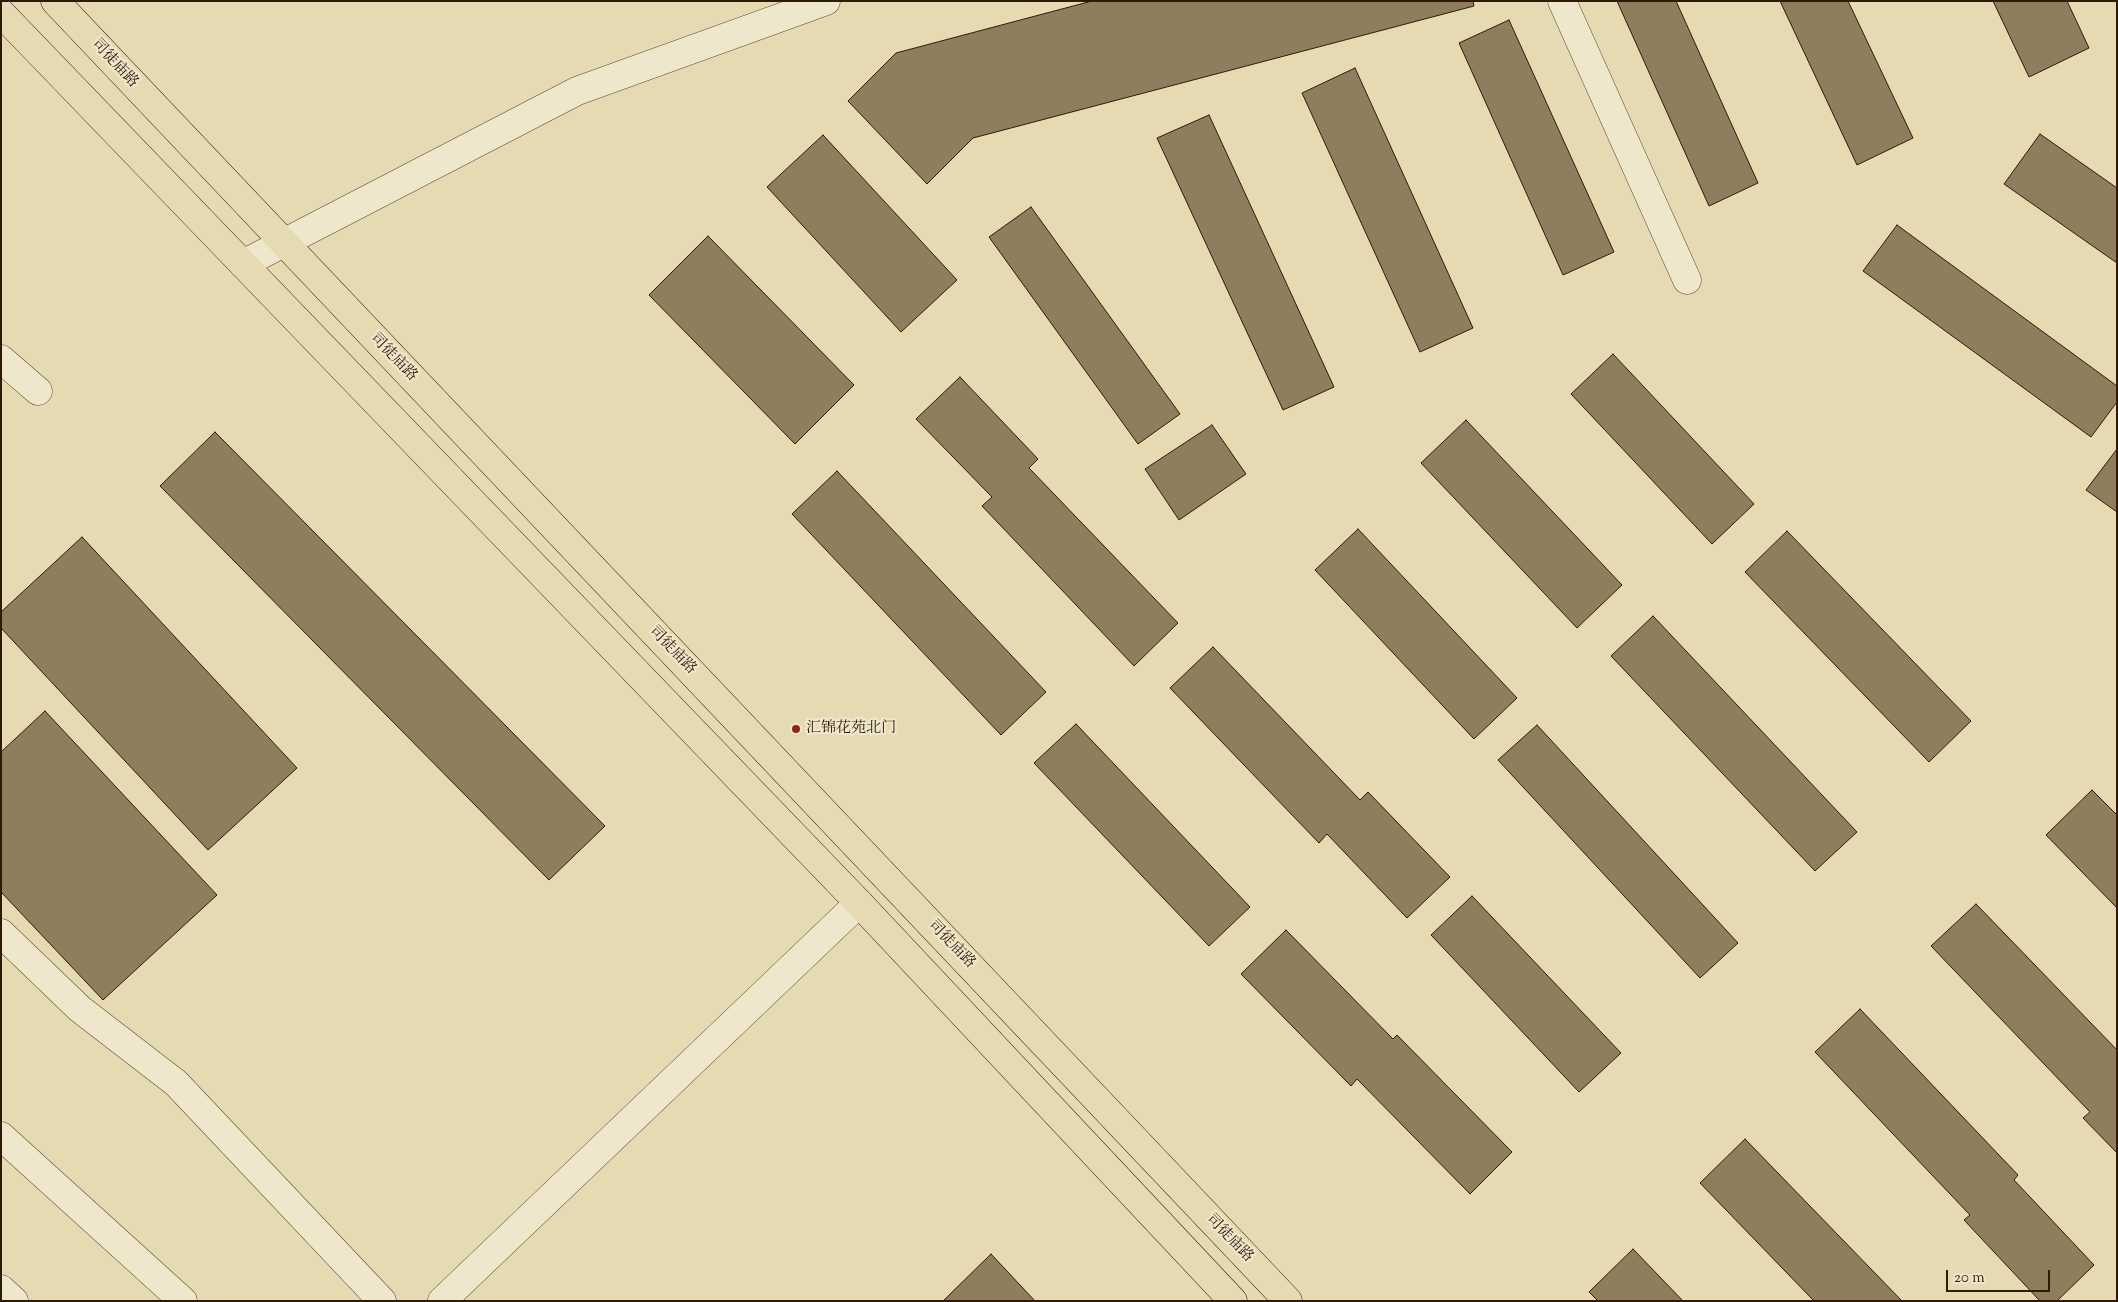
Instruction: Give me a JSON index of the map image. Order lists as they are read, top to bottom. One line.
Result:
{"streets":{"main road":["司徒庙路"]},"places":["汇锦花苑北门"],"scale_bar":"20 m"}
